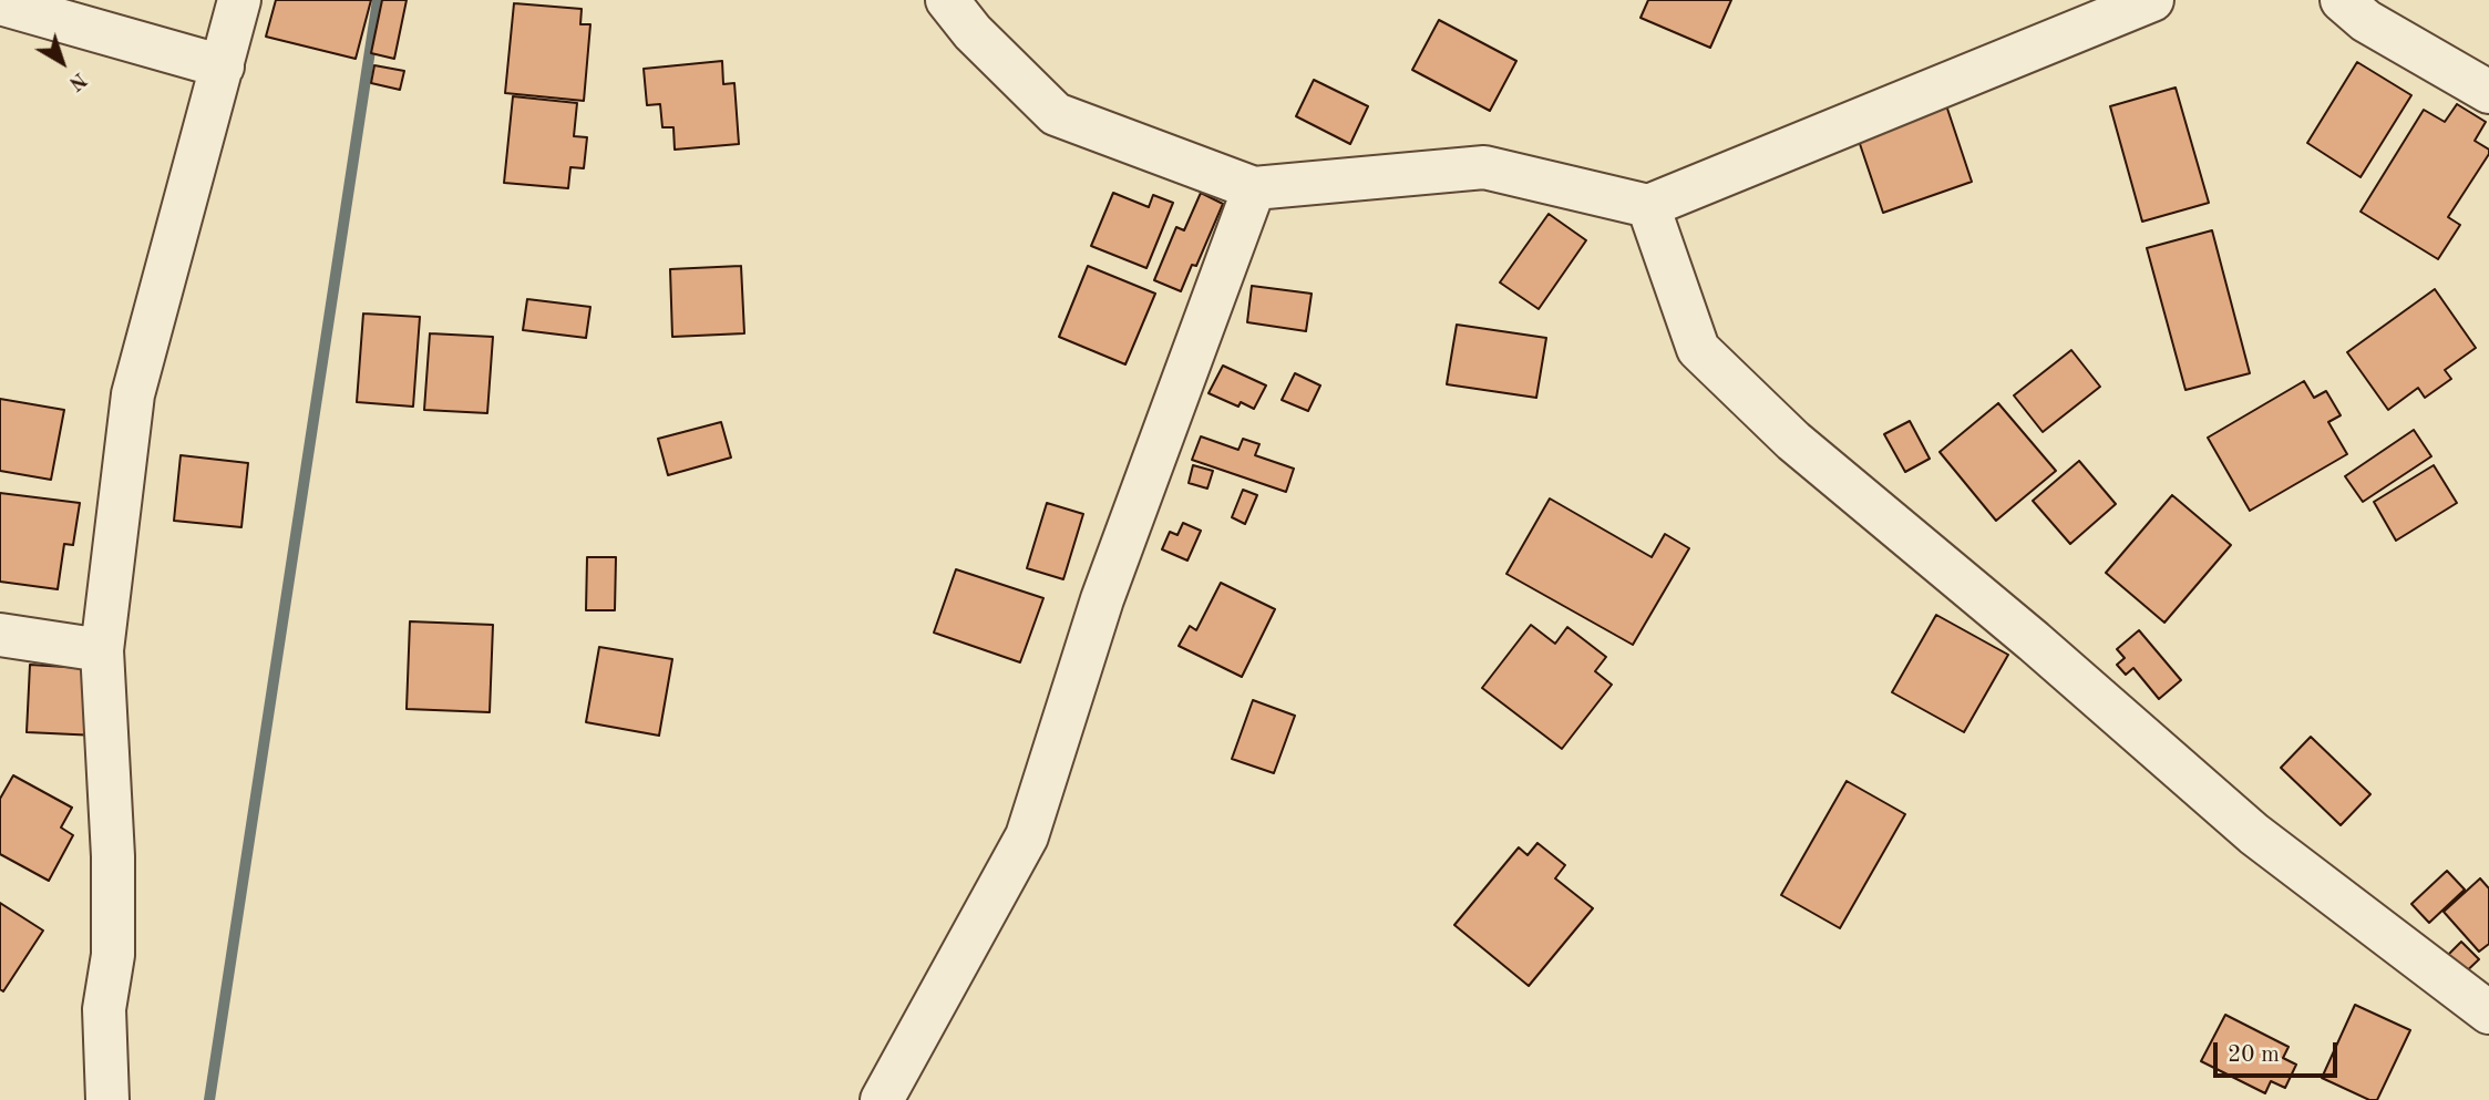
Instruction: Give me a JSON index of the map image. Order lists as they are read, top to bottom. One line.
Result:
{"scale_bar":"20 m","north":"bottom right"}
